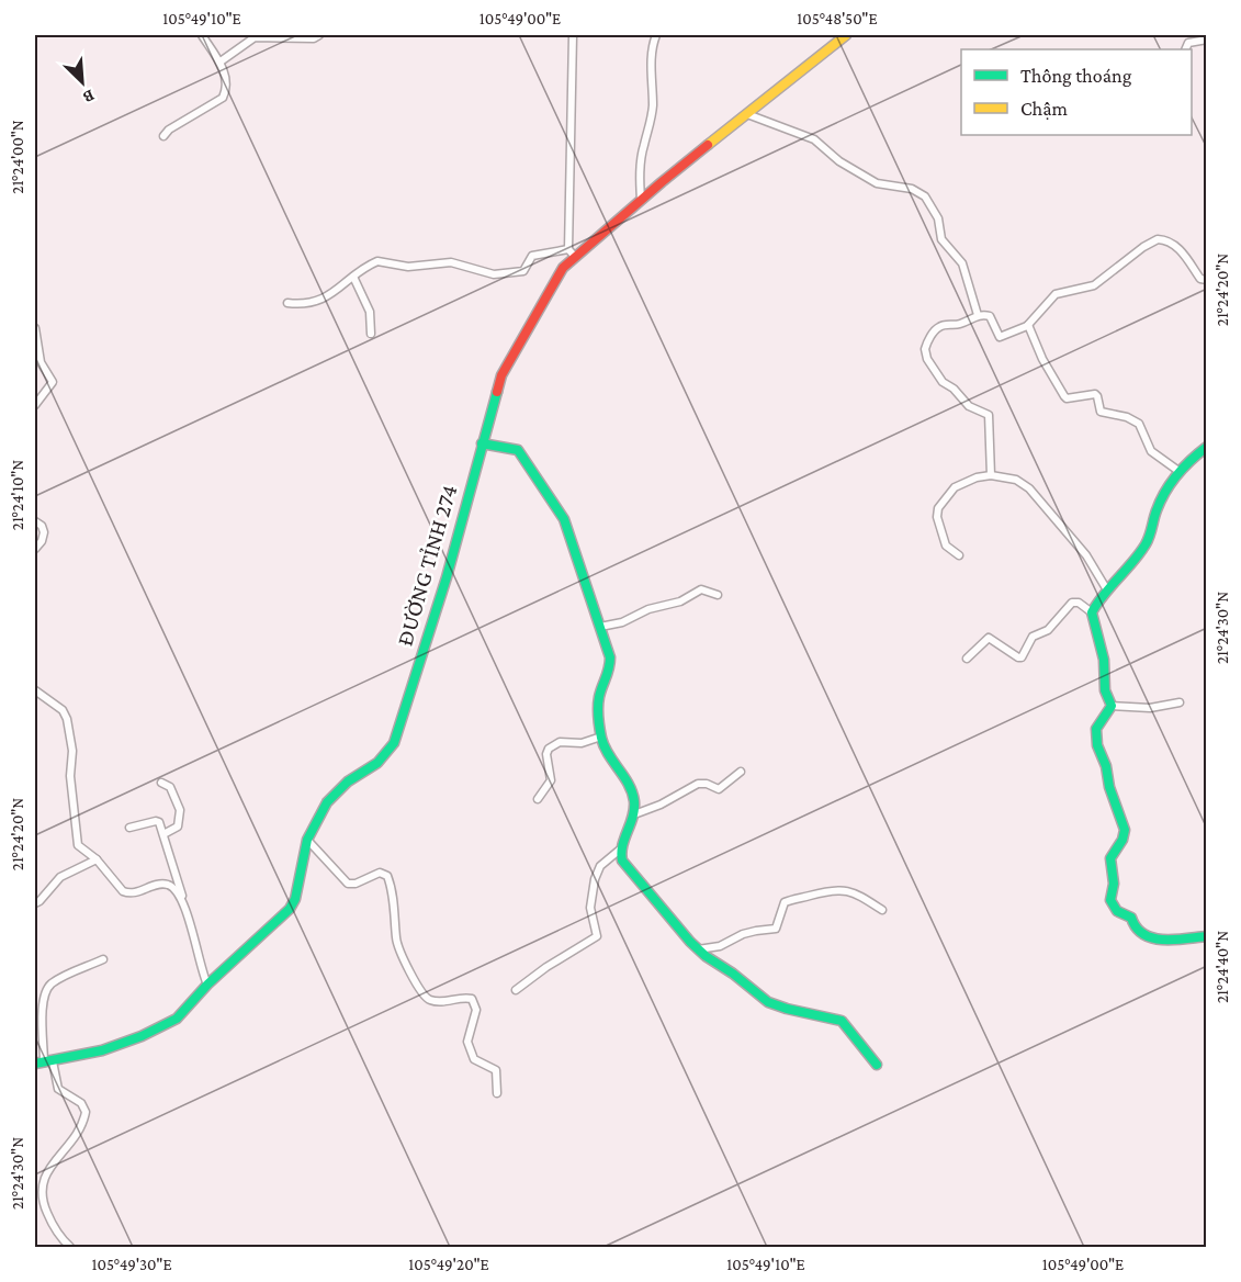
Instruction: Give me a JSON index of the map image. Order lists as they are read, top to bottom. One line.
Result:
{"streets":{"street":["ĐƯỜNG TỈNH 274"]},"legend":["Thông thoáng","Chậm"],"north":"bottom right","coordinates":["105°49'10\"E","105°49'00\"E","105°48'50\"E","21°24'00\"N","21°24'20\"N","21°24'10\"N","21°24'30\"N","21°24'40\"N","105°49'30\"E","105°49'20\"E"]}
